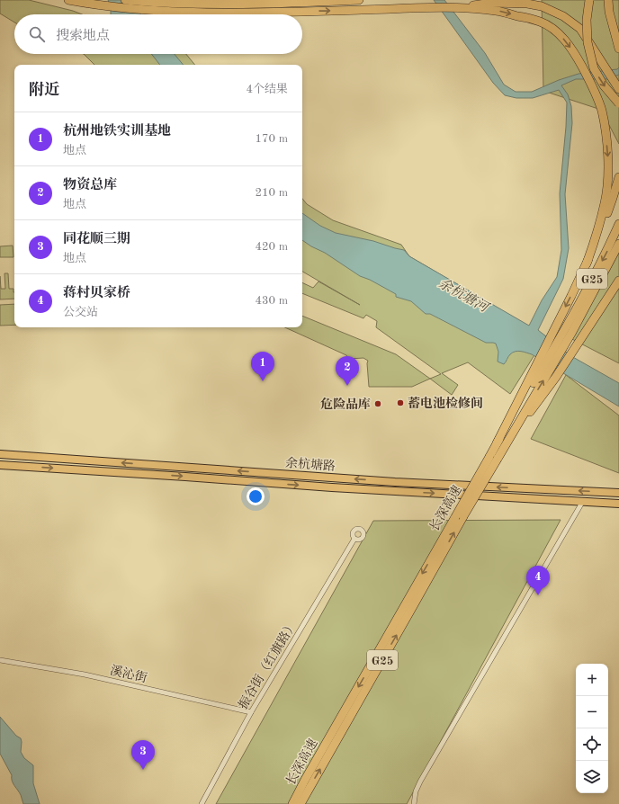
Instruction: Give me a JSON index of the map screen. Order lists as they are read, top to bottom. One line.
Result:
{"streets":{"highway":["G25","长深高速"],"main road":["余杭塘路"],"street":["振谷街（红旗路）","溪沁街"]},"crossings":[["振谷街（红旗路）","溪沁街"]],"water":["余杭塘河"],"places":["蓄电池检修间","危险品库"],"page":{"search":"搜索地点","heading":["附近","4个结果"],"list":[{"mark":"1","name":"杭州地铁实训基地","note":"地点","value":"170 m"},{"mark":"2","name":"物资总库","note":"地点","value":"210 m"},{"mark":"3","name":"同花顺三期","note":"地点","value":"420 m"},{"mark":"4","name":"蒋村贝家桥","note":"公交站","value":"430 m"}],"pins":["1","2","4","3"],"map_buttons":["+","−"]}}
